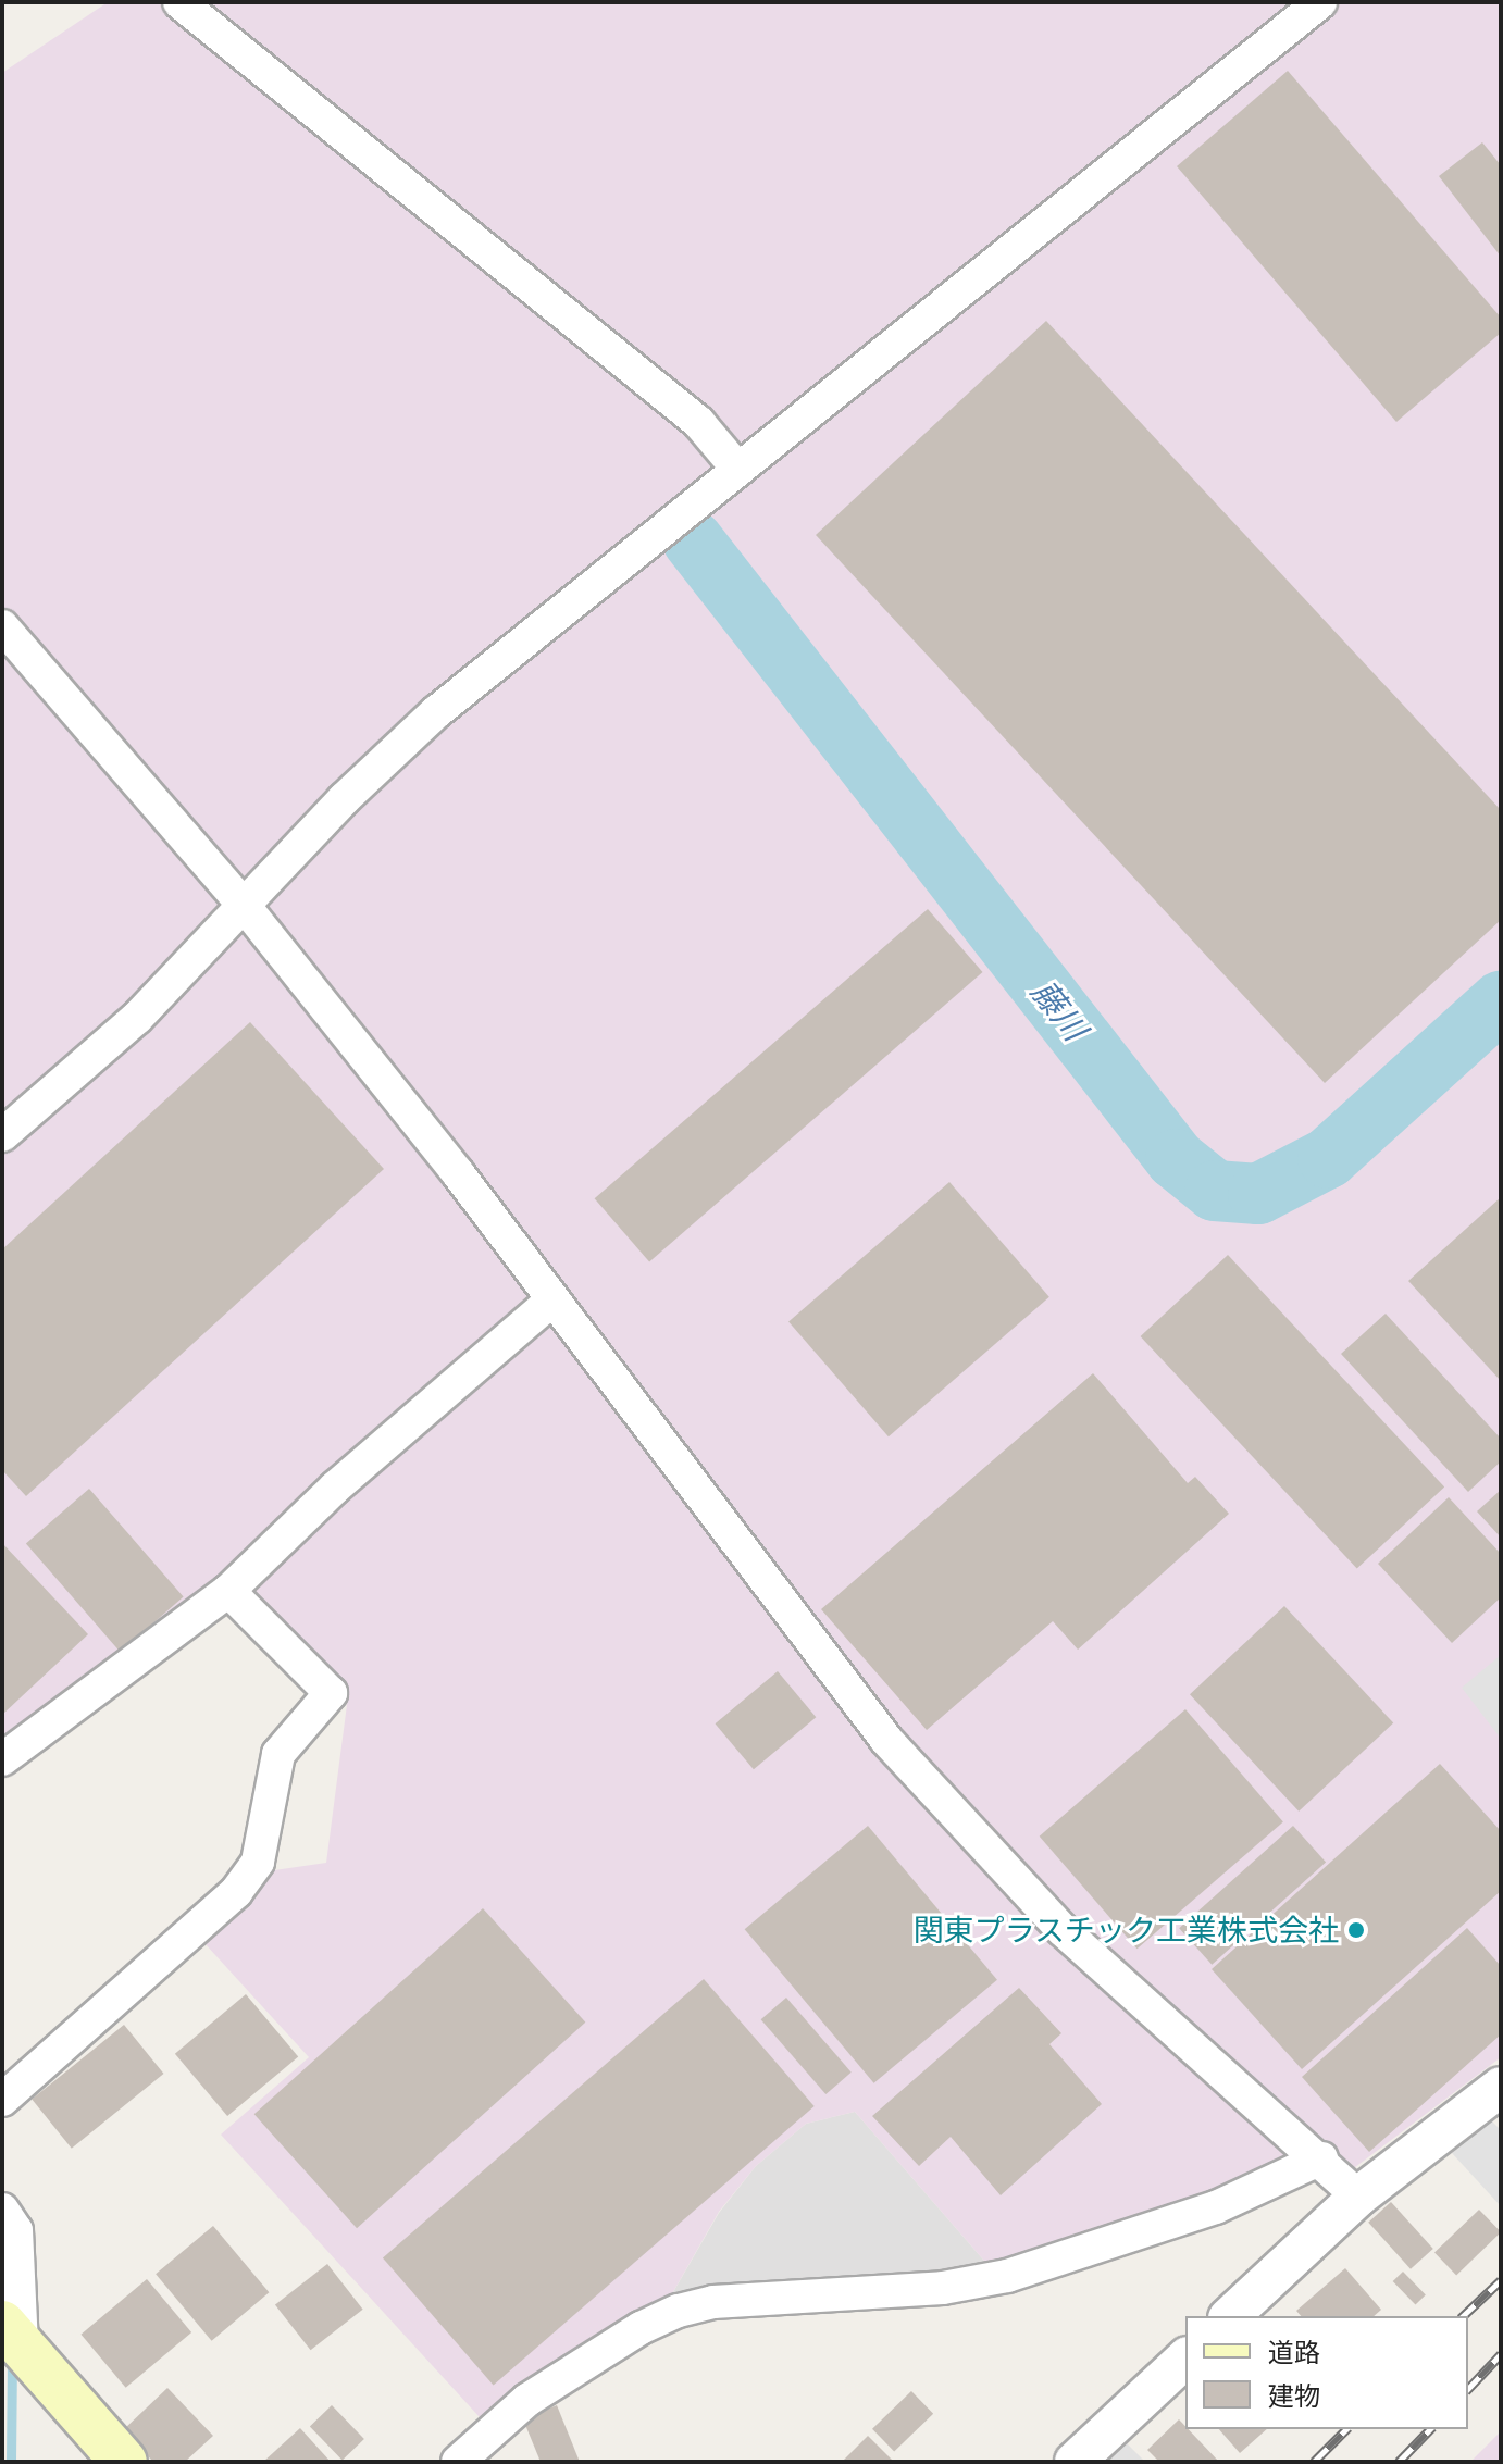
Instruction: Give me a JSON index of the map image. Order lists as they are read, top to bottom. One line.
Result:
{"water":["藤川"],"places":["関東プラスチック工業株式会社"],"legend":["道路","建物"]}
